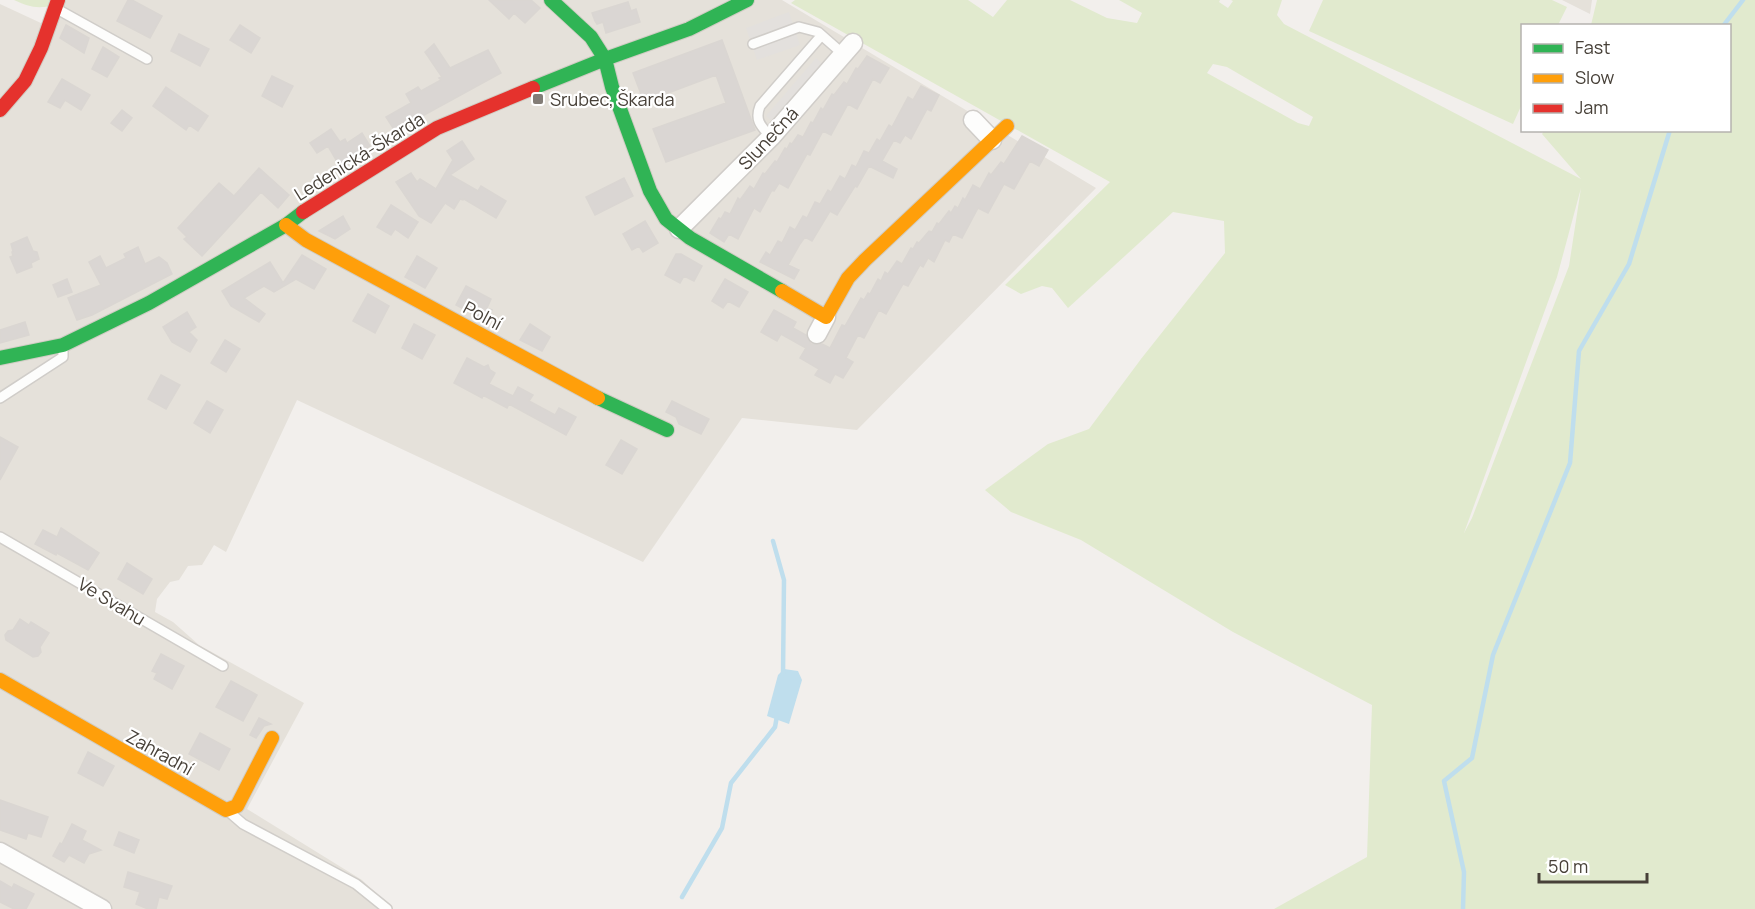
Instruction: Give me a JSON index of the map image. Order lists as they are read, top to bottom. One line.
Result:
{"streets":{"street":["Slunečná","Ledenická-Škarda","Polní","Zahradní"],"lane":["Ve Svahu"]},"crossings":[["Ledenická-Škarda","Polní"]],"places":{"transit":["Srubec, Škarda"]},"legend":["Fast","Slow","Jam"],"scale_bar":"50 m"}
